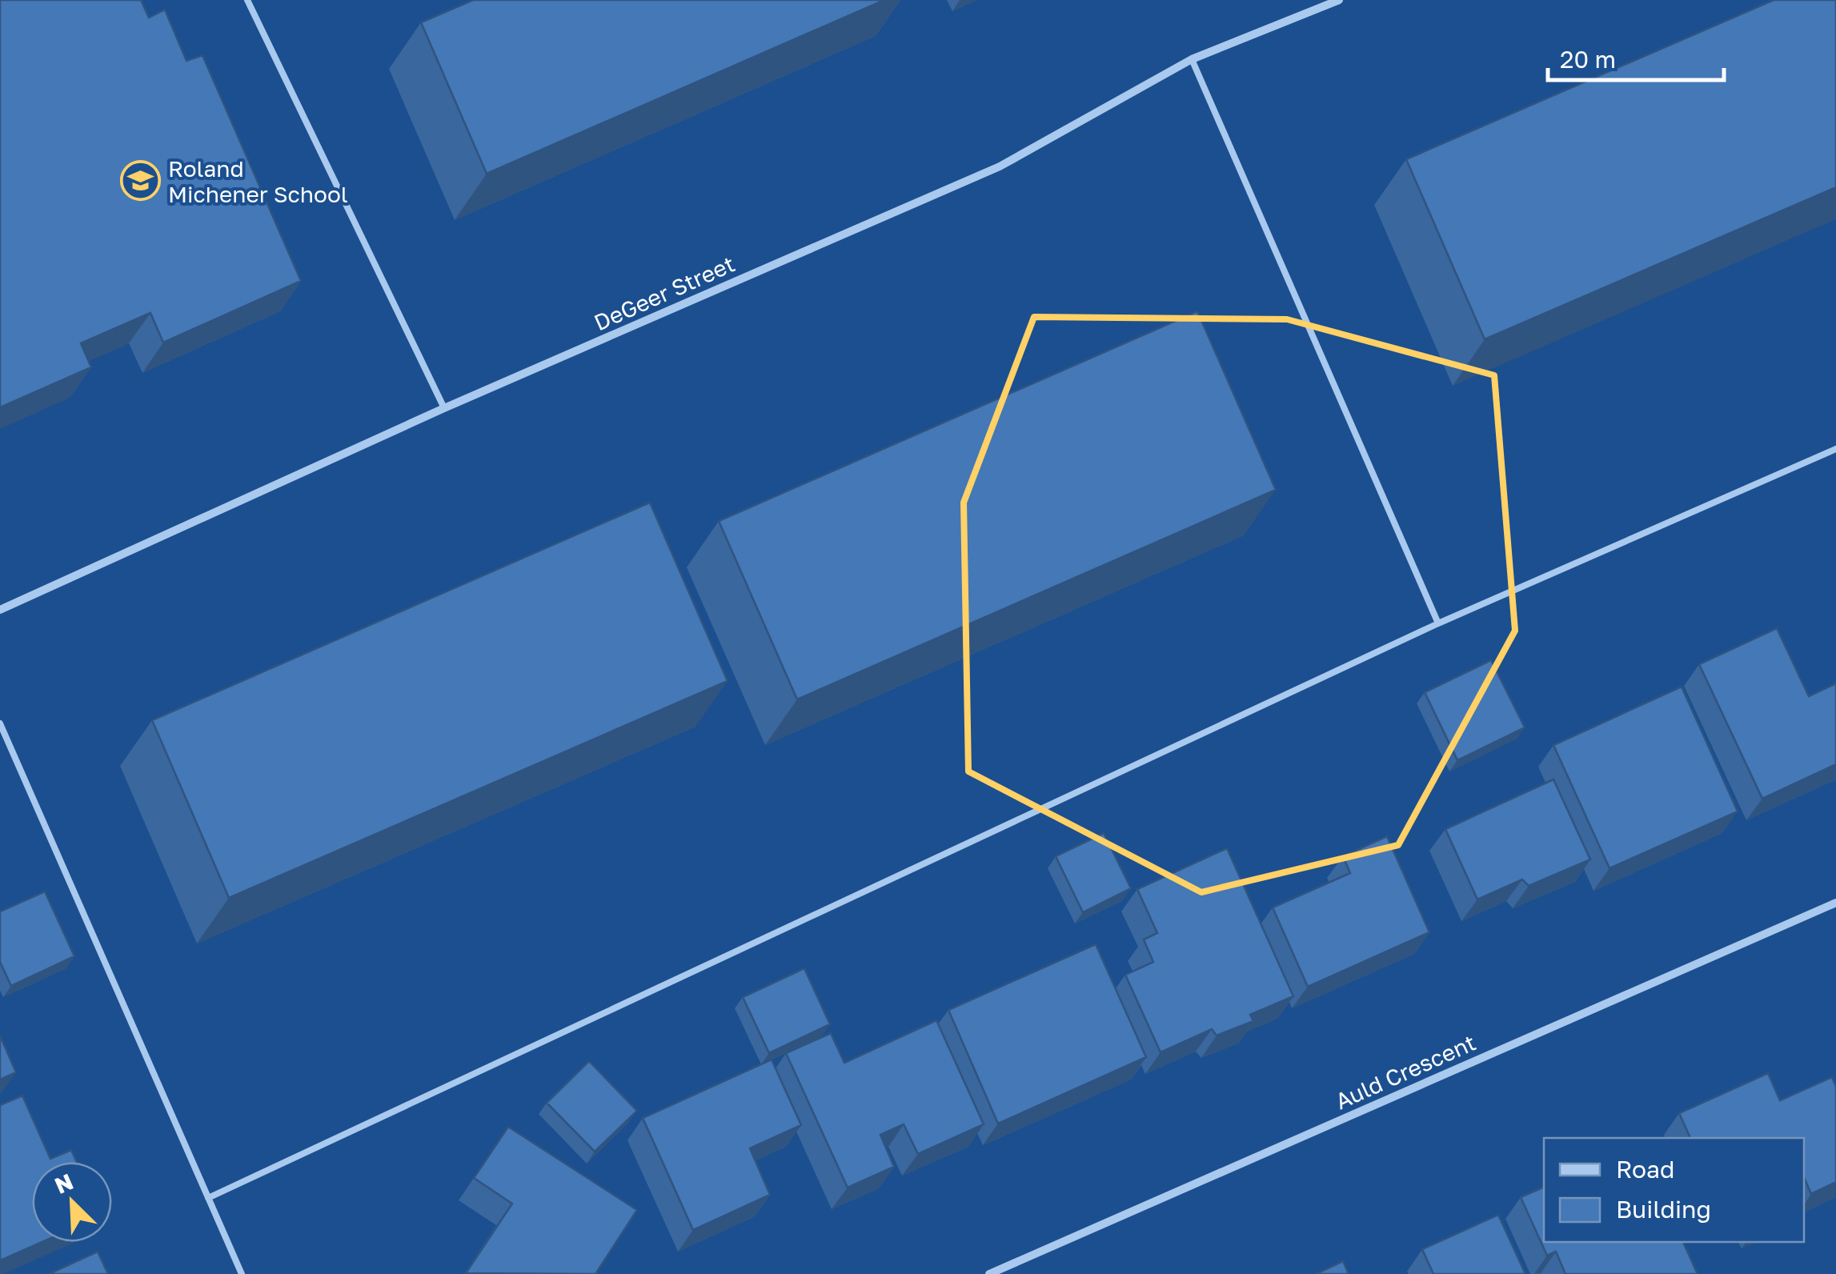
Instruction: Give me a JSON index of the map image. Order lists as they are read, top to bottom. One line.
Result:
{"streets":{"street":["DeGeer Street","Auld Crescent"]},"places":{"school or university":["Roland Michener School"]},"legend":["Road","Building"],"scale_bar":"20 m","north":"top left"}
